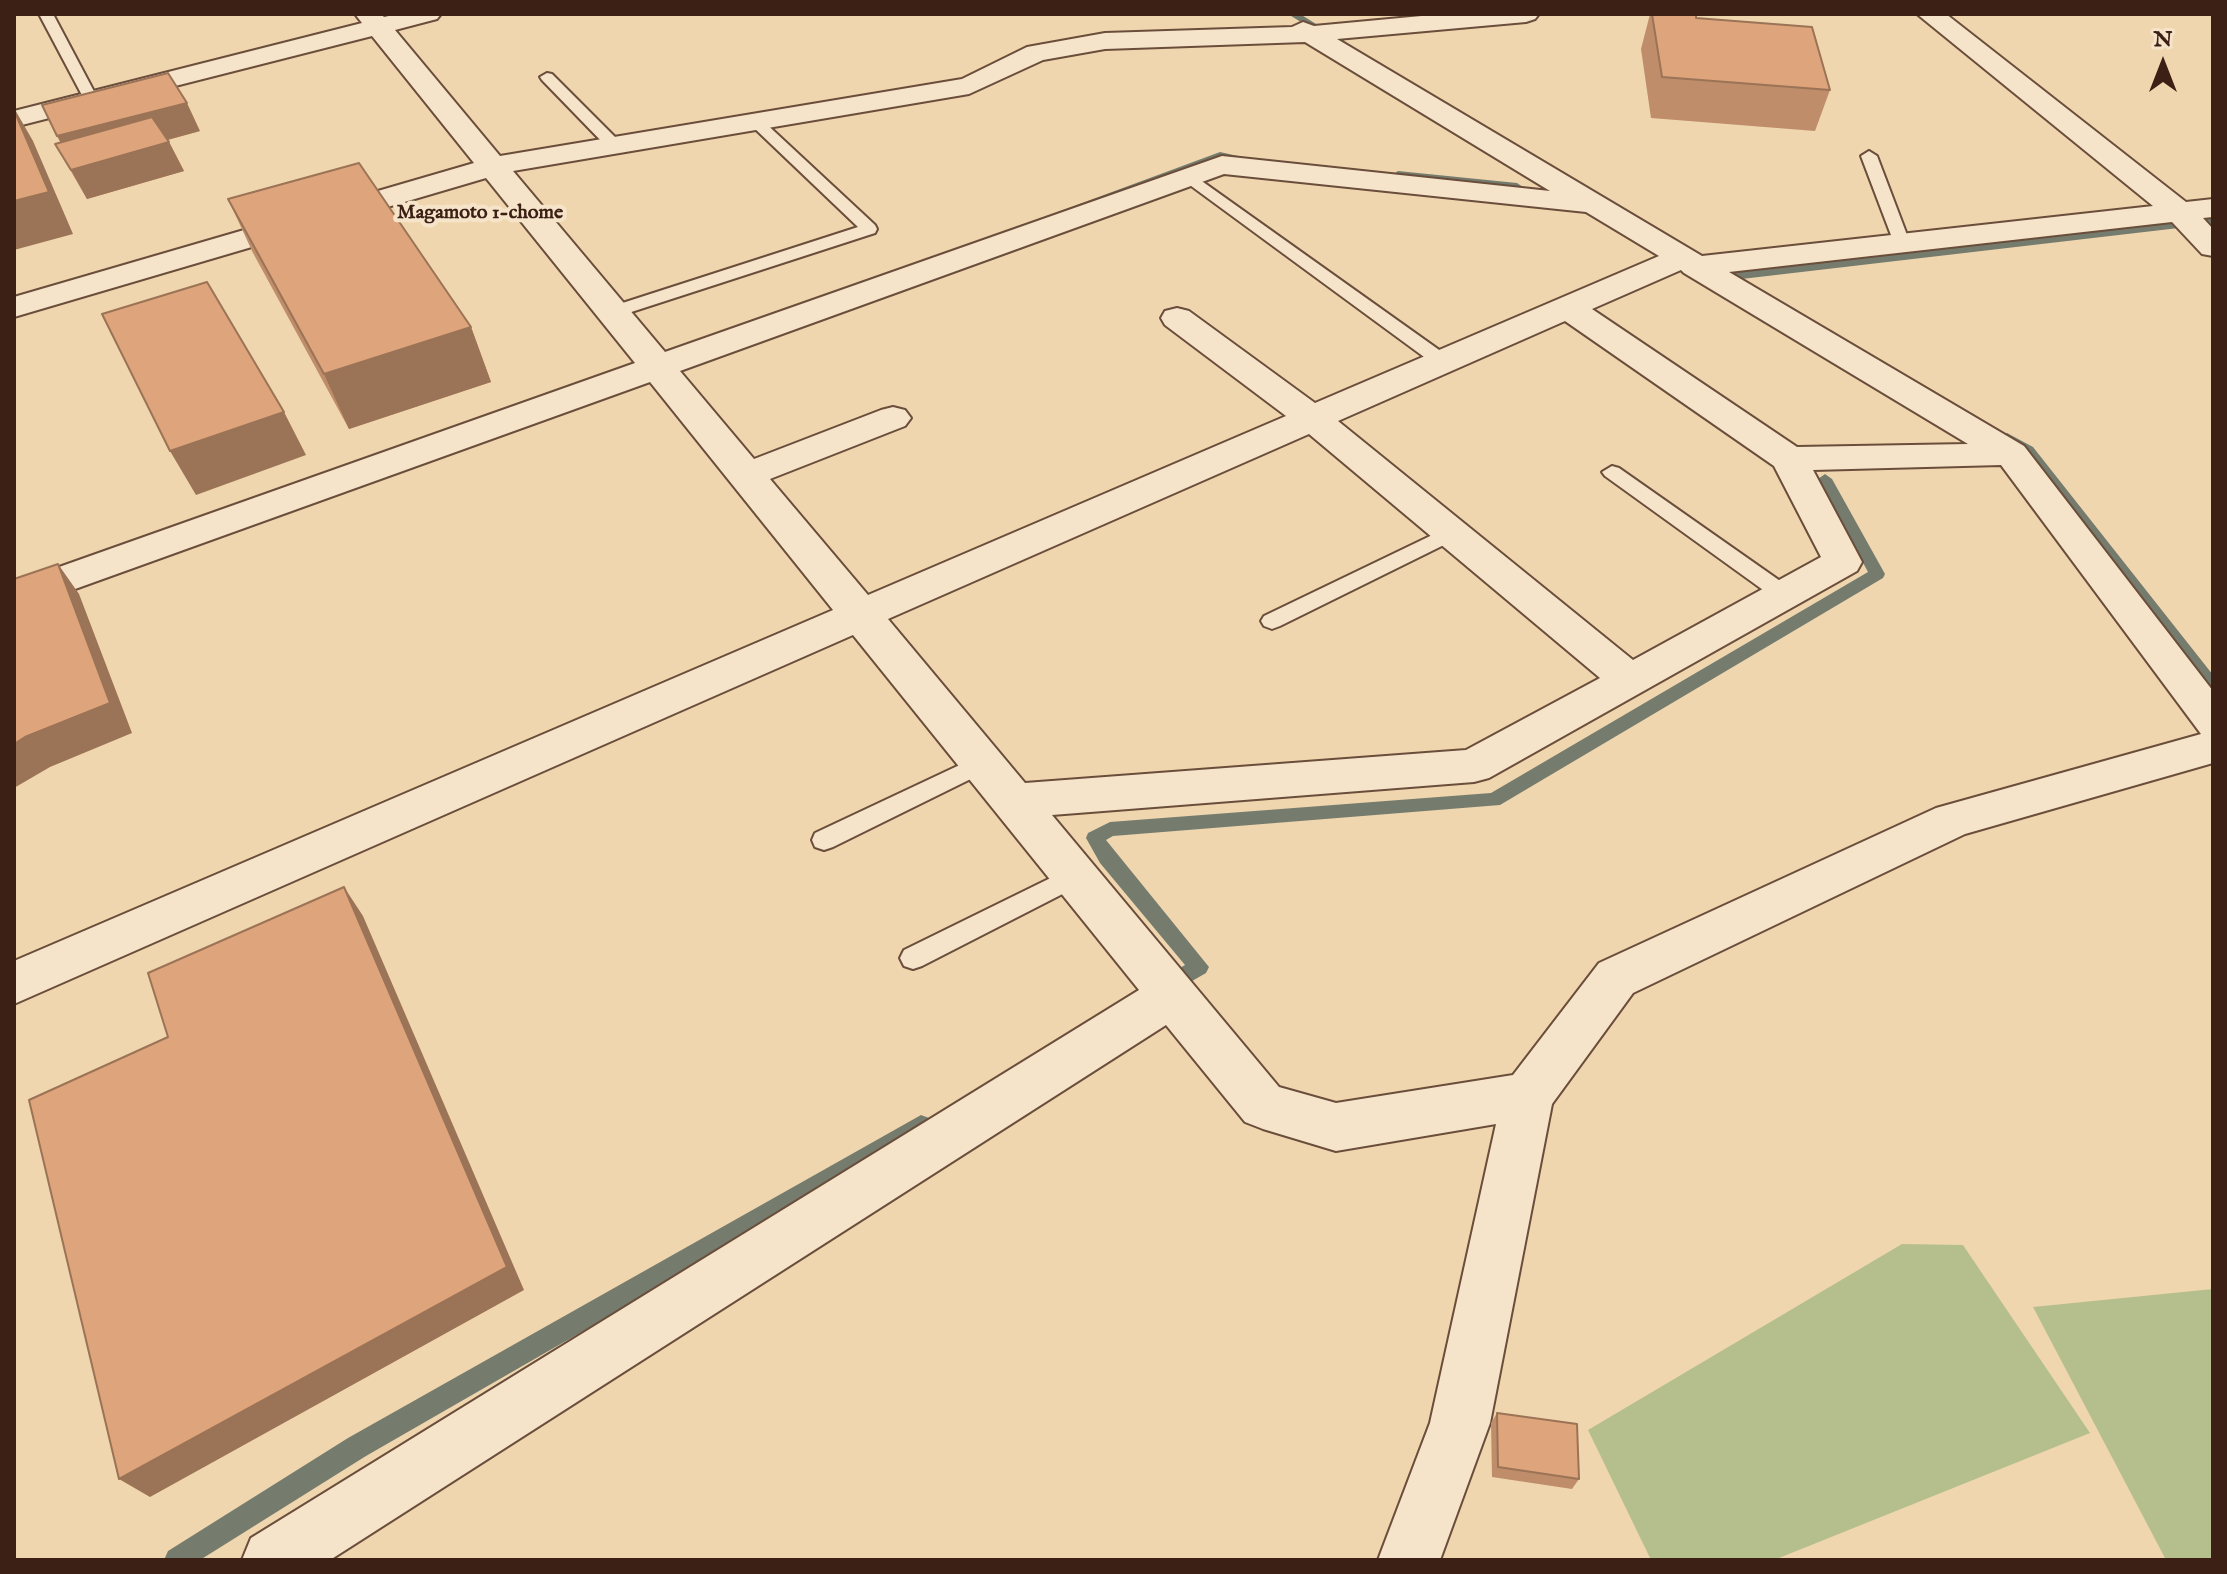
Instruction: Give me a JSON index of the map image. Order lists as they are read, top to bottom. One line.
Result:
{"districts":["Magamoto 1-chome"],"north":"top"}
